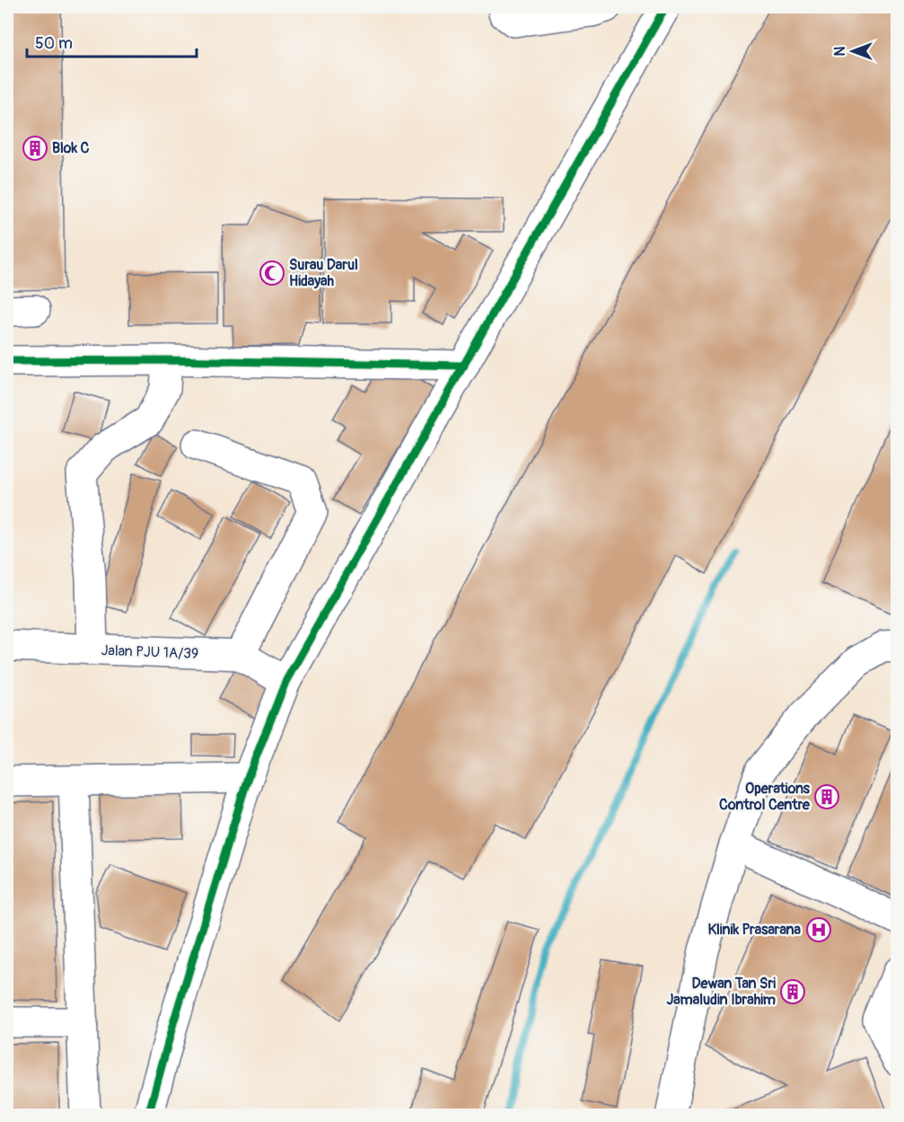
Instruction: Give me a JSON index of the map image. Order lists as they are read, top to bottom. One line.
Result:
{"streets":{"street":["Jalan PJU 1A/39"]},"places":{"building":["Blok C","Operations Control Centre","Dewan Tan Sri Jamaludin Ibrahim"],"mosque":["Surau Darul Hidayah"],"hospital":["Klinik Prasarana"]},"scale_bar":"50 m","north":"left"}
